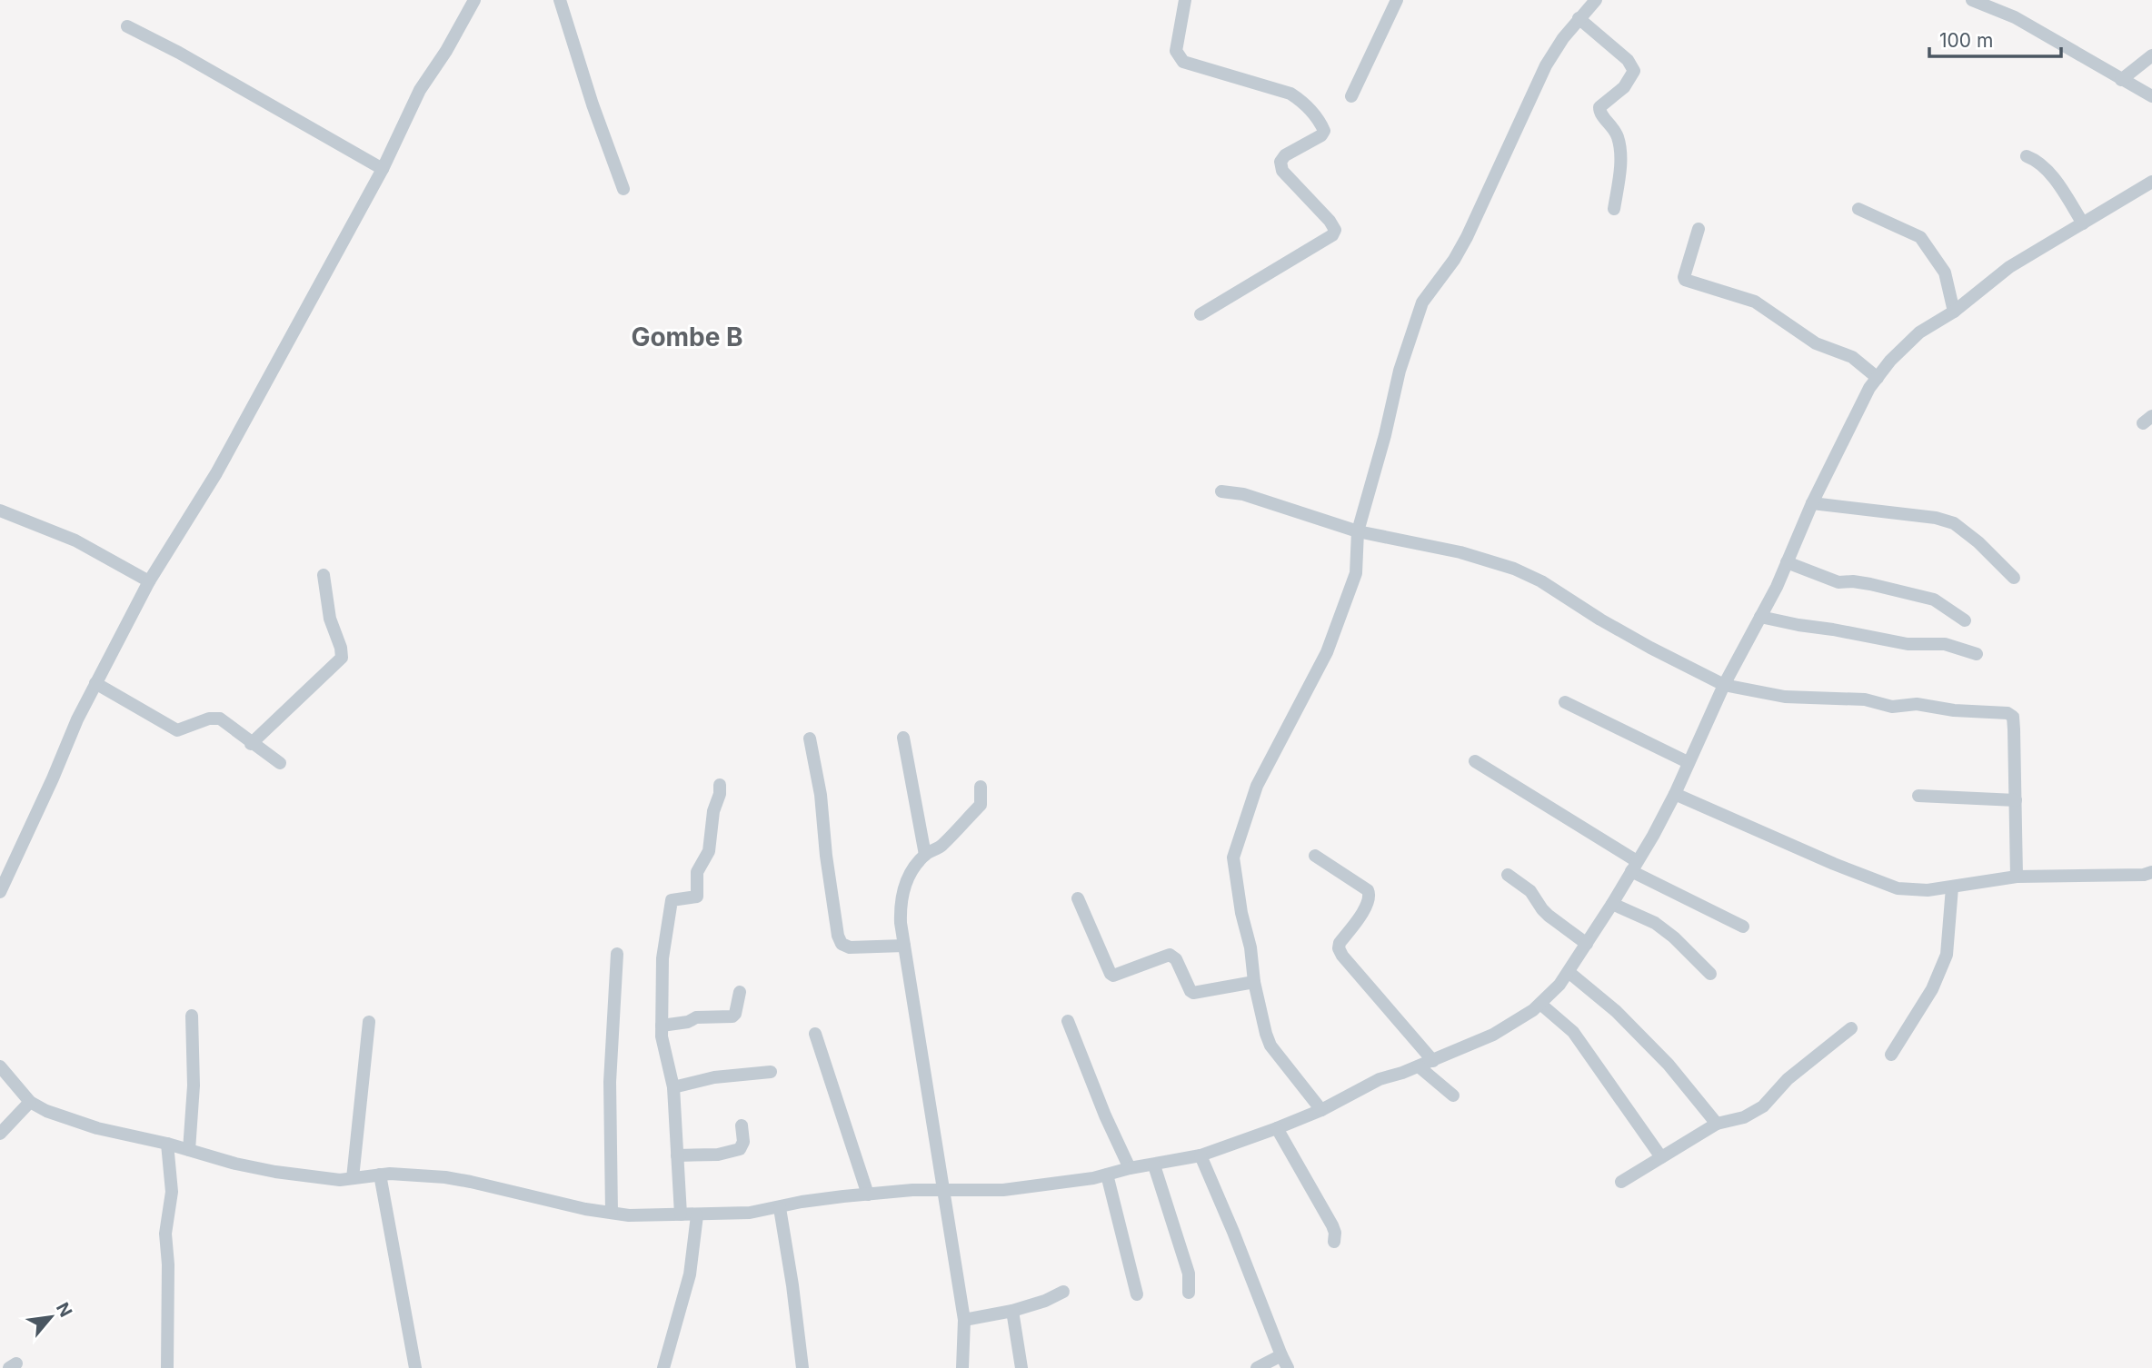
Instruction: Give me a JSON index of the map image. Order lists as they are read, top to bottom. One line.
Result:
{"districts":["Gombe B"],"scale_bar":"100 m","north":"top right"}
